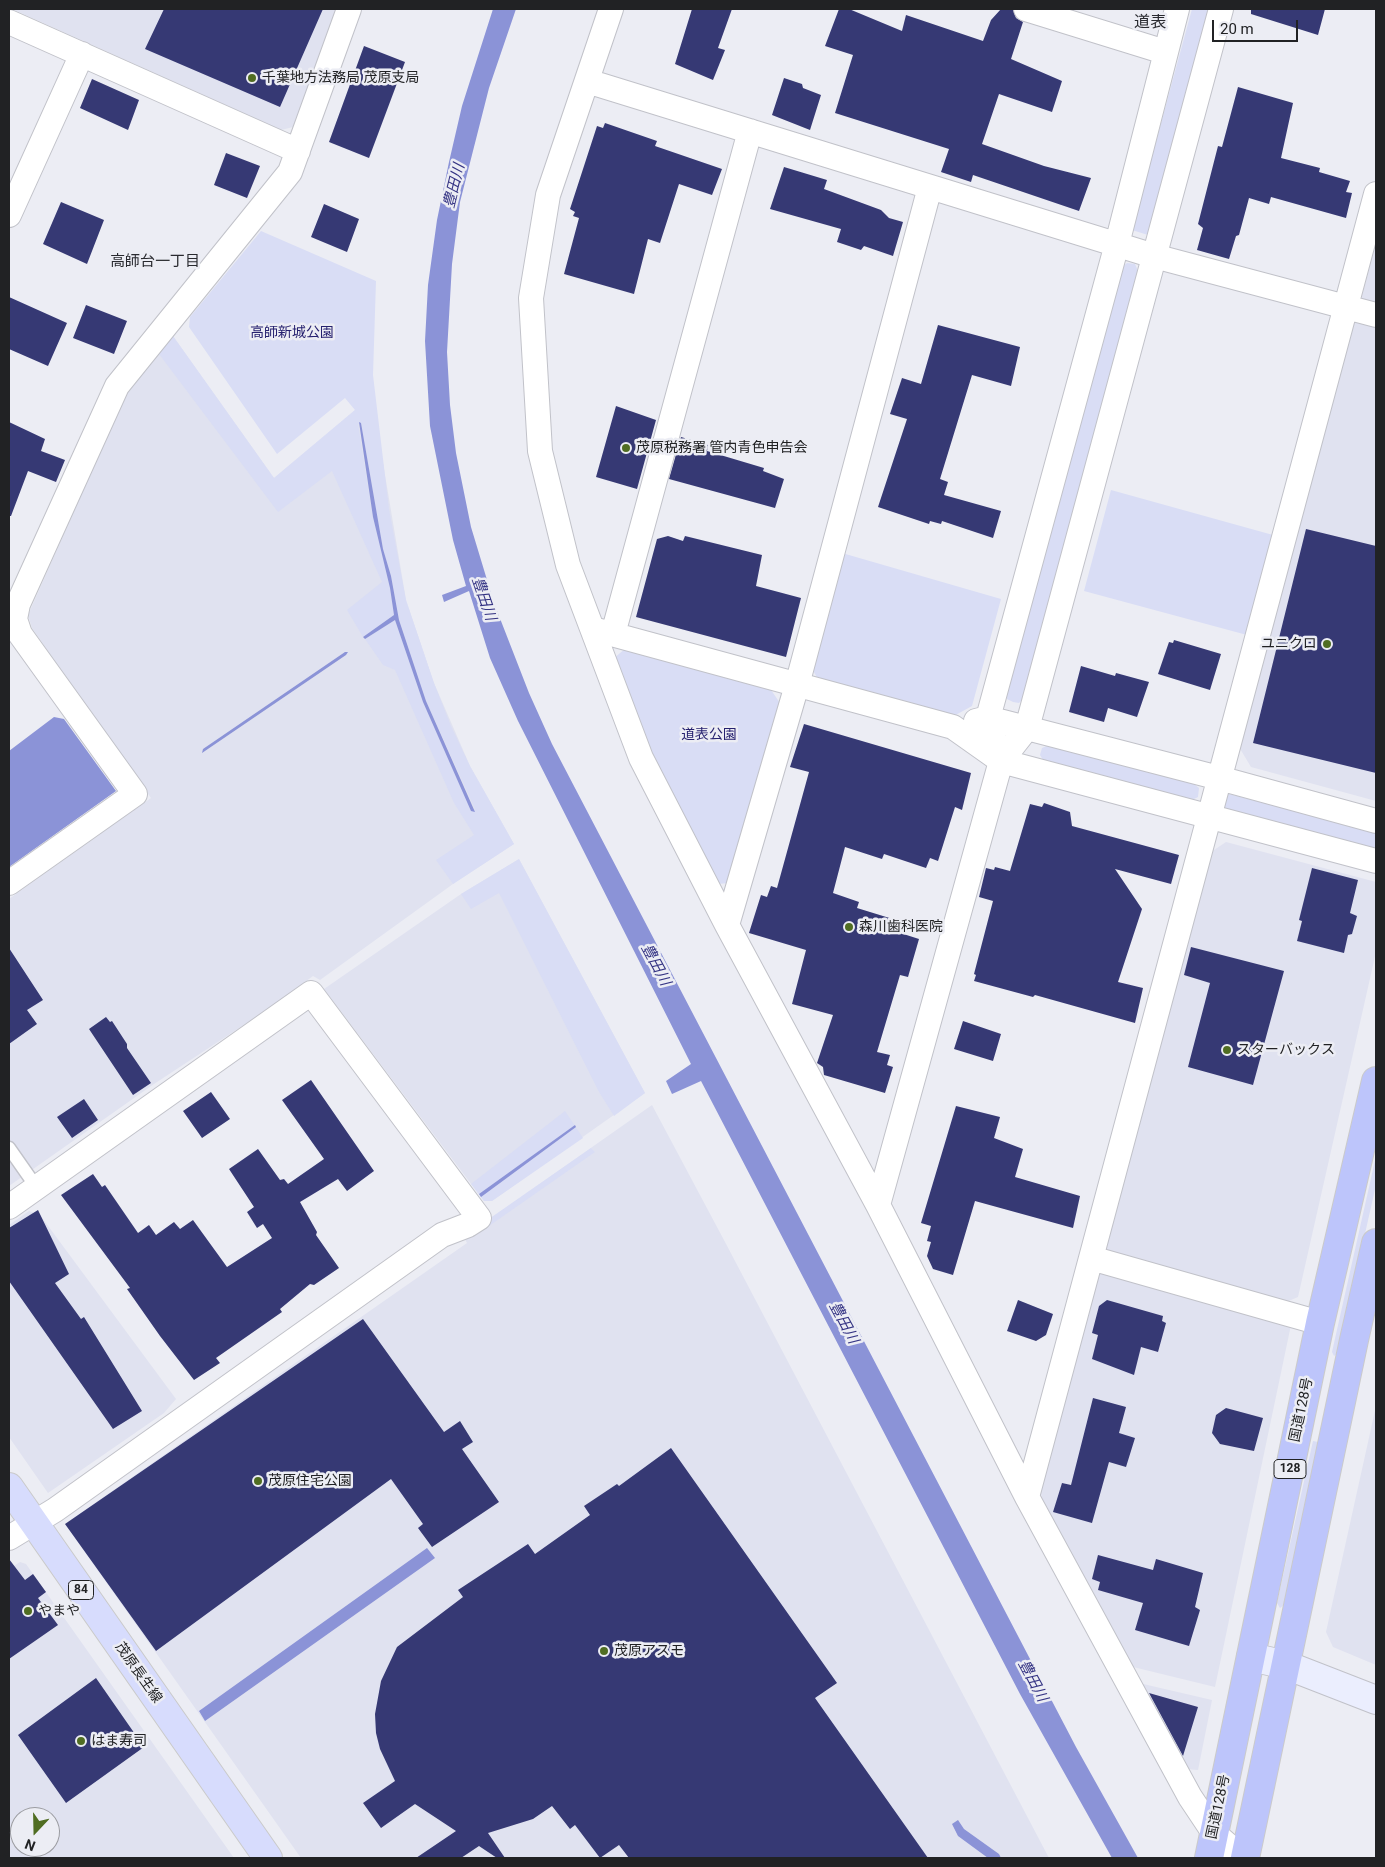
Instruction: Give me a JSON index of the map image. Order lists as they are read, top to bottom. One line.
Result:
{"streets":{"highway":["国道128号","128"],"main road":["84","茂原長生線"]},"districts":["道表","高師台一丁目"],"water":["豊田川"],"parks":["高師新城公園","道表公園"],"places":["千葉地方法務局 茂原支局","茂原税務署 管内青色申告会","ユニクロ","森川歯科医院","スターバックス","茂原住宅公園","やまや","茂原アスモ","はま寿司"],"scale_bar":"20 m","north":"bottom"}
